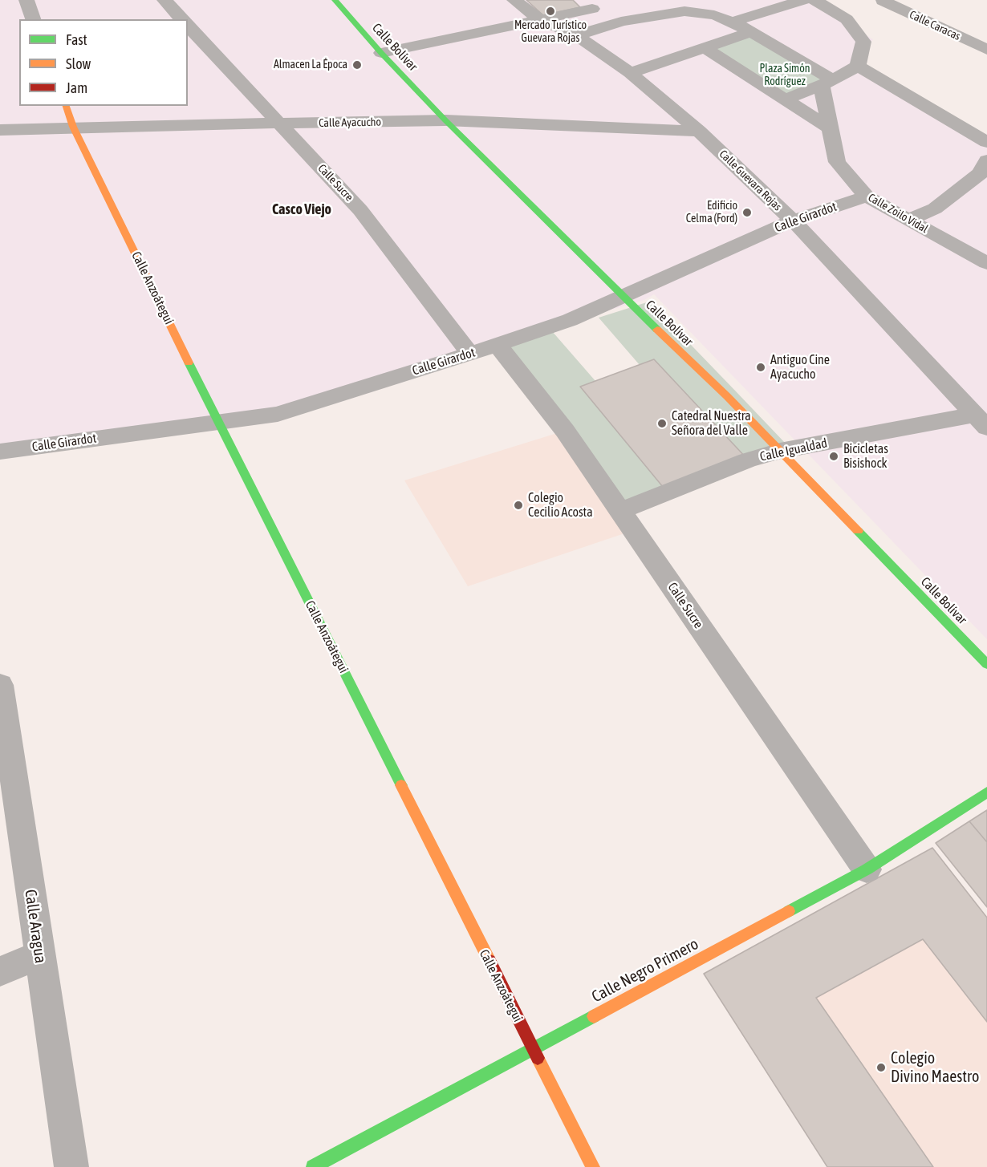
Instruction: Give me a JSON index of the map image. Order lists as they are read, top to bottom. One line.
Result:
{"streets":{"street":["Calle Caracas","Calle Bolívar","Calle Ayacucho","Calle Guevara Rojas","Calle Sucre","Calle Zoilo Vidal","Calle Girardot","Calle Anzoátegui","Calle Igualdad","Calle Aragua","Calle Negro Primero"]},"crossings":[["Calle Bolívar","Calle Ayacucho"],["Calle Bolívar","Calle Girardot"],["Calle Bolívar","Calle Igualdad"],["Calle Ayacucho","Calle Guevara Rojas"],["Calle Ayacucho","Calle Sucre"],["Calle Ayacucho","Calle Anzoátegui"],["Calle Guevara Rojas","Calle Girardot"],["Calle Guevara Rojas","Calle Igualdad"],["Calle Sucre","Calle Girardot"],["Calle Sucre","Calle Igualdad"],["Calle Sucre","Calle Negro Primero"],["Calle Zoilo Vidal","Calle Girardot"],["Calle Girardot","Calle Anzoátegui"],["Calle Anzoátegui","Calle Negro Primero"]],"districts":["Casco Viejo"],"parks":["Plaza Simón Rodríguez"],"places":["Mercado Turístico Guevara Rojas","Almacen La Época","Edificio Celma (Ford)","Antiguo Cine Ayacucho","Catedral Nuestra Señora del Valle","Bicicletas Bisishock","Colegio Cecilio Acosta","Colegio Divino Maestro"],"legend":["Fast","Slow","Jam"]}
